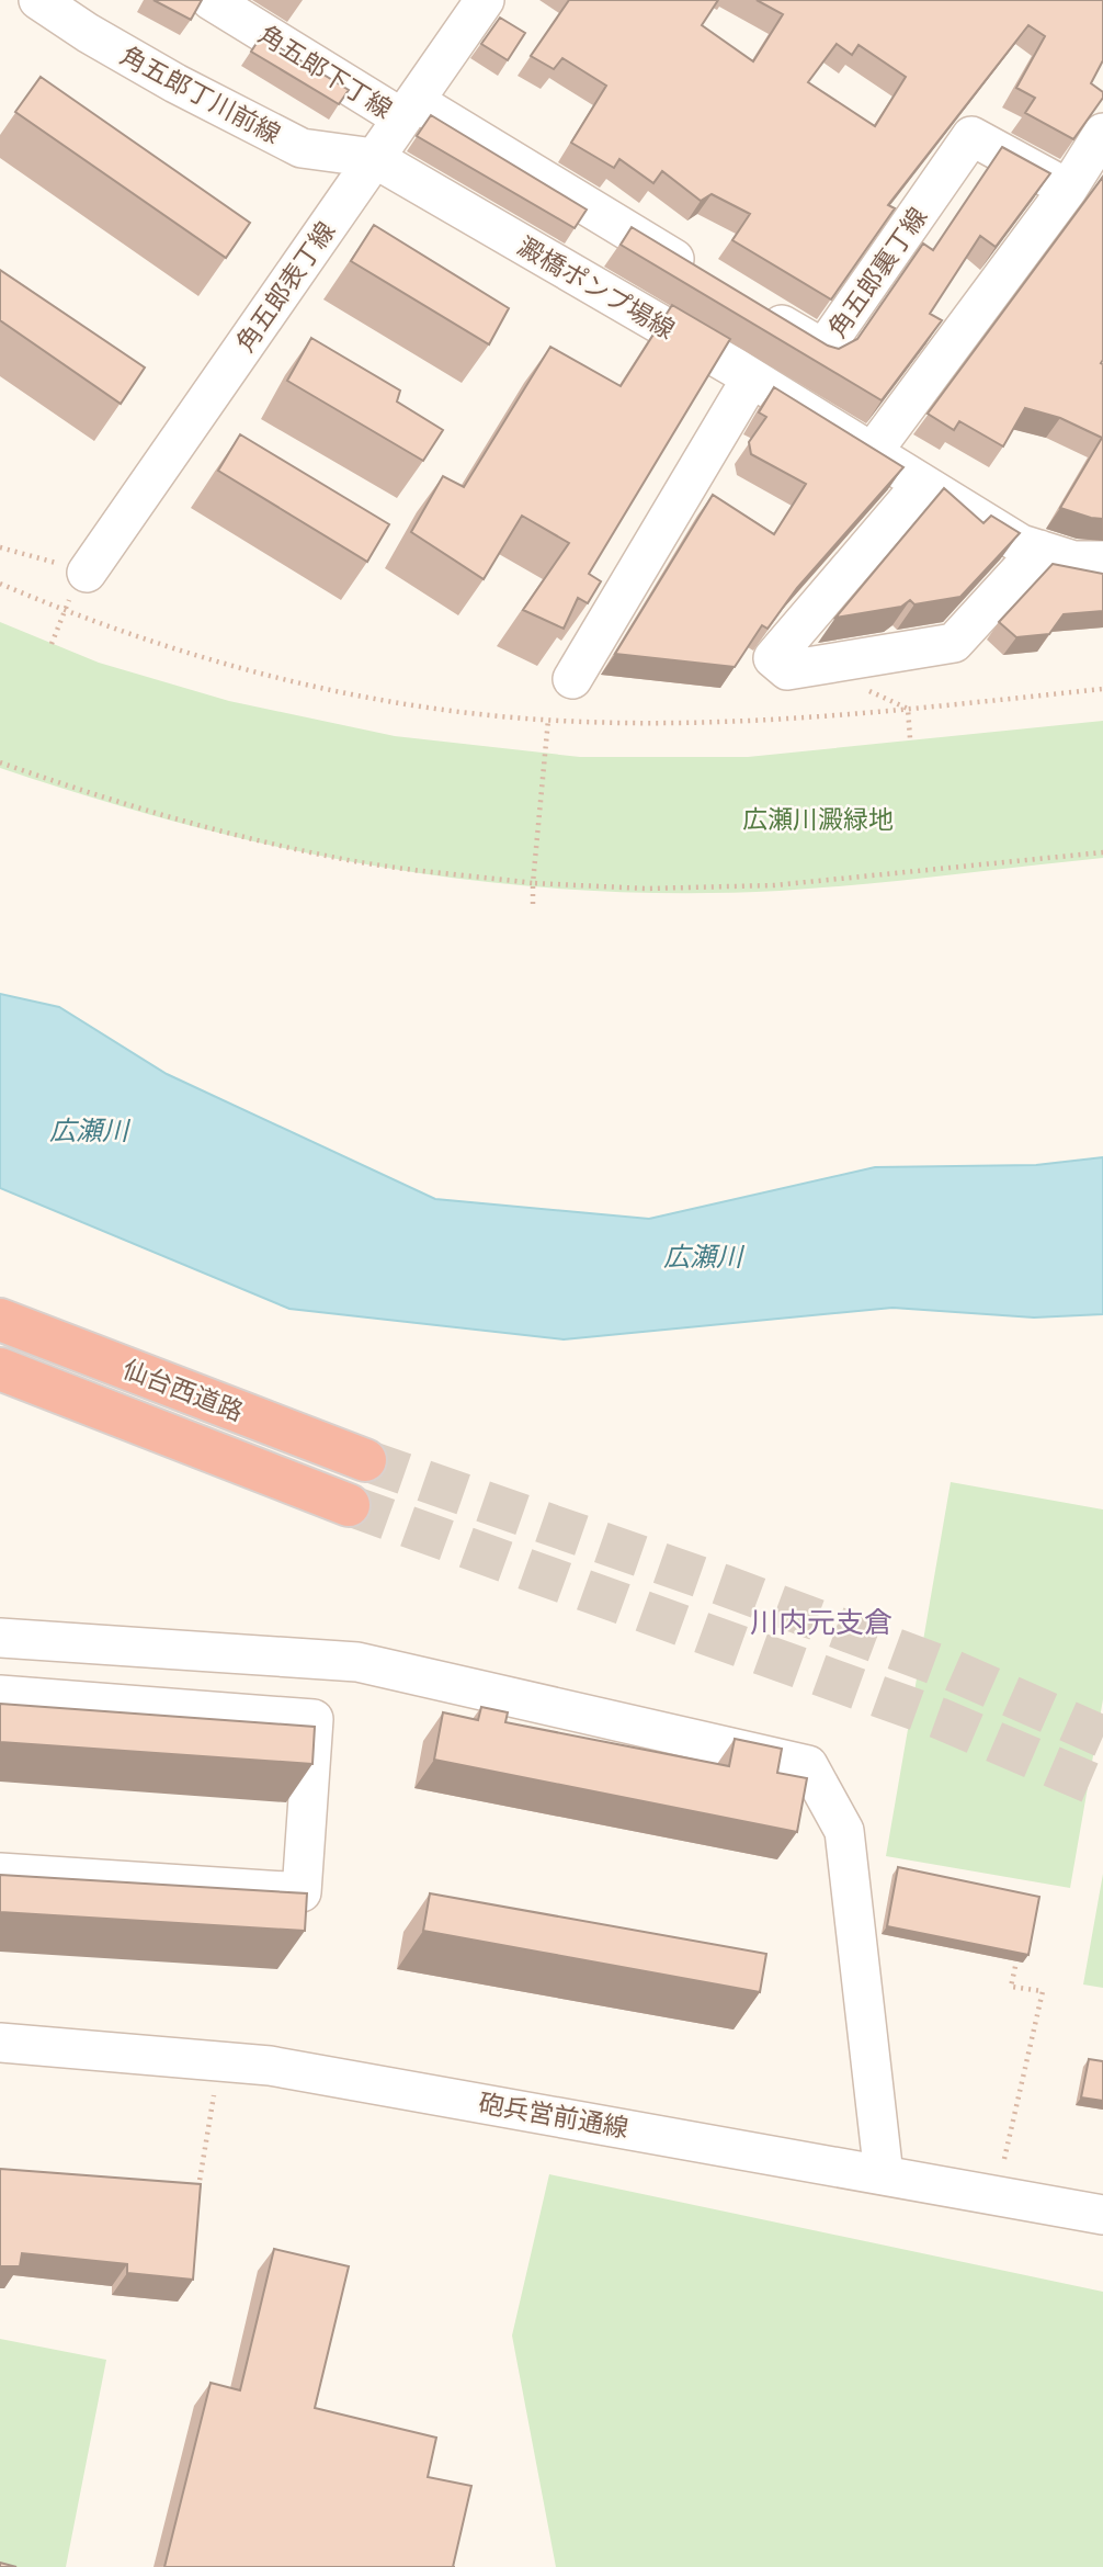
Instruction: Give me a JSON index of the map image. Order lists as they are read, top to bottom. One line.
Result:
{"streets":{"highway":["仙台西道路"],"street":["角五郎下丁線","角五郎丁川前線","角五郎裏丁線","角五郎表丁線","澱橋ポンプ場線","砲兵営前通線"]},"crossings":[["角五郎下丁線","角五郎表丁線"],["角五郎丁川前線","角五郎表丁線"],["角五郎丁川前線","澱橋ポンプ場線"],["角五郎表丁線","澱橋ポンプ場線"]],"districts":["川内元支倉"],"water":["広瀬川"],"parks":["広瀬川澱緑地"]}
